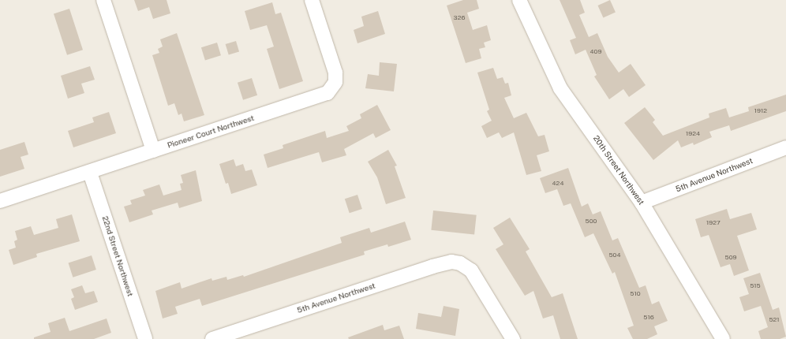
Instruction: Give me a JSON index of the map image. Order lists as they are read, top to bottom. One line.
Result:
{"streets":{"street":["Pioneer Court Northwest","20th Street Northwest","5th Avenue Northwest","22nd Street Northwest"]},"crossings":[["Pioneer Court Northwest","22nd Street Northwest"],["20th Street Northwest","5th Avenue Northwest"]],"house_numbers":["326","409","1912","1924","424","500","1927","504","509","515","510","516","521"]}
